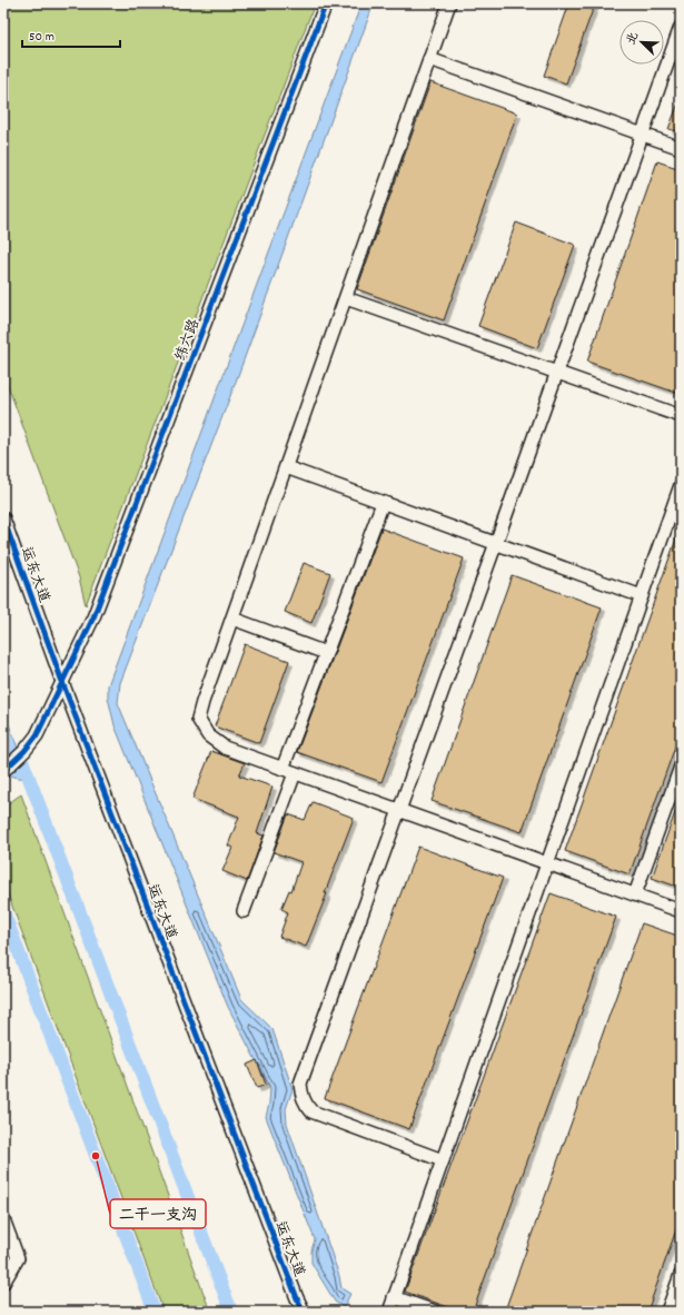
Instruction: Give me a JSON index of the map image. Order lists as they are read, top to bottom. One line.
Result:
{"streets":{"street":["纬六路","运东大道"]},"crossings":[["纬六路","运东大道"]],"places":["二干一支沟"],"scale_bar":"50 m","north":"top left"}
